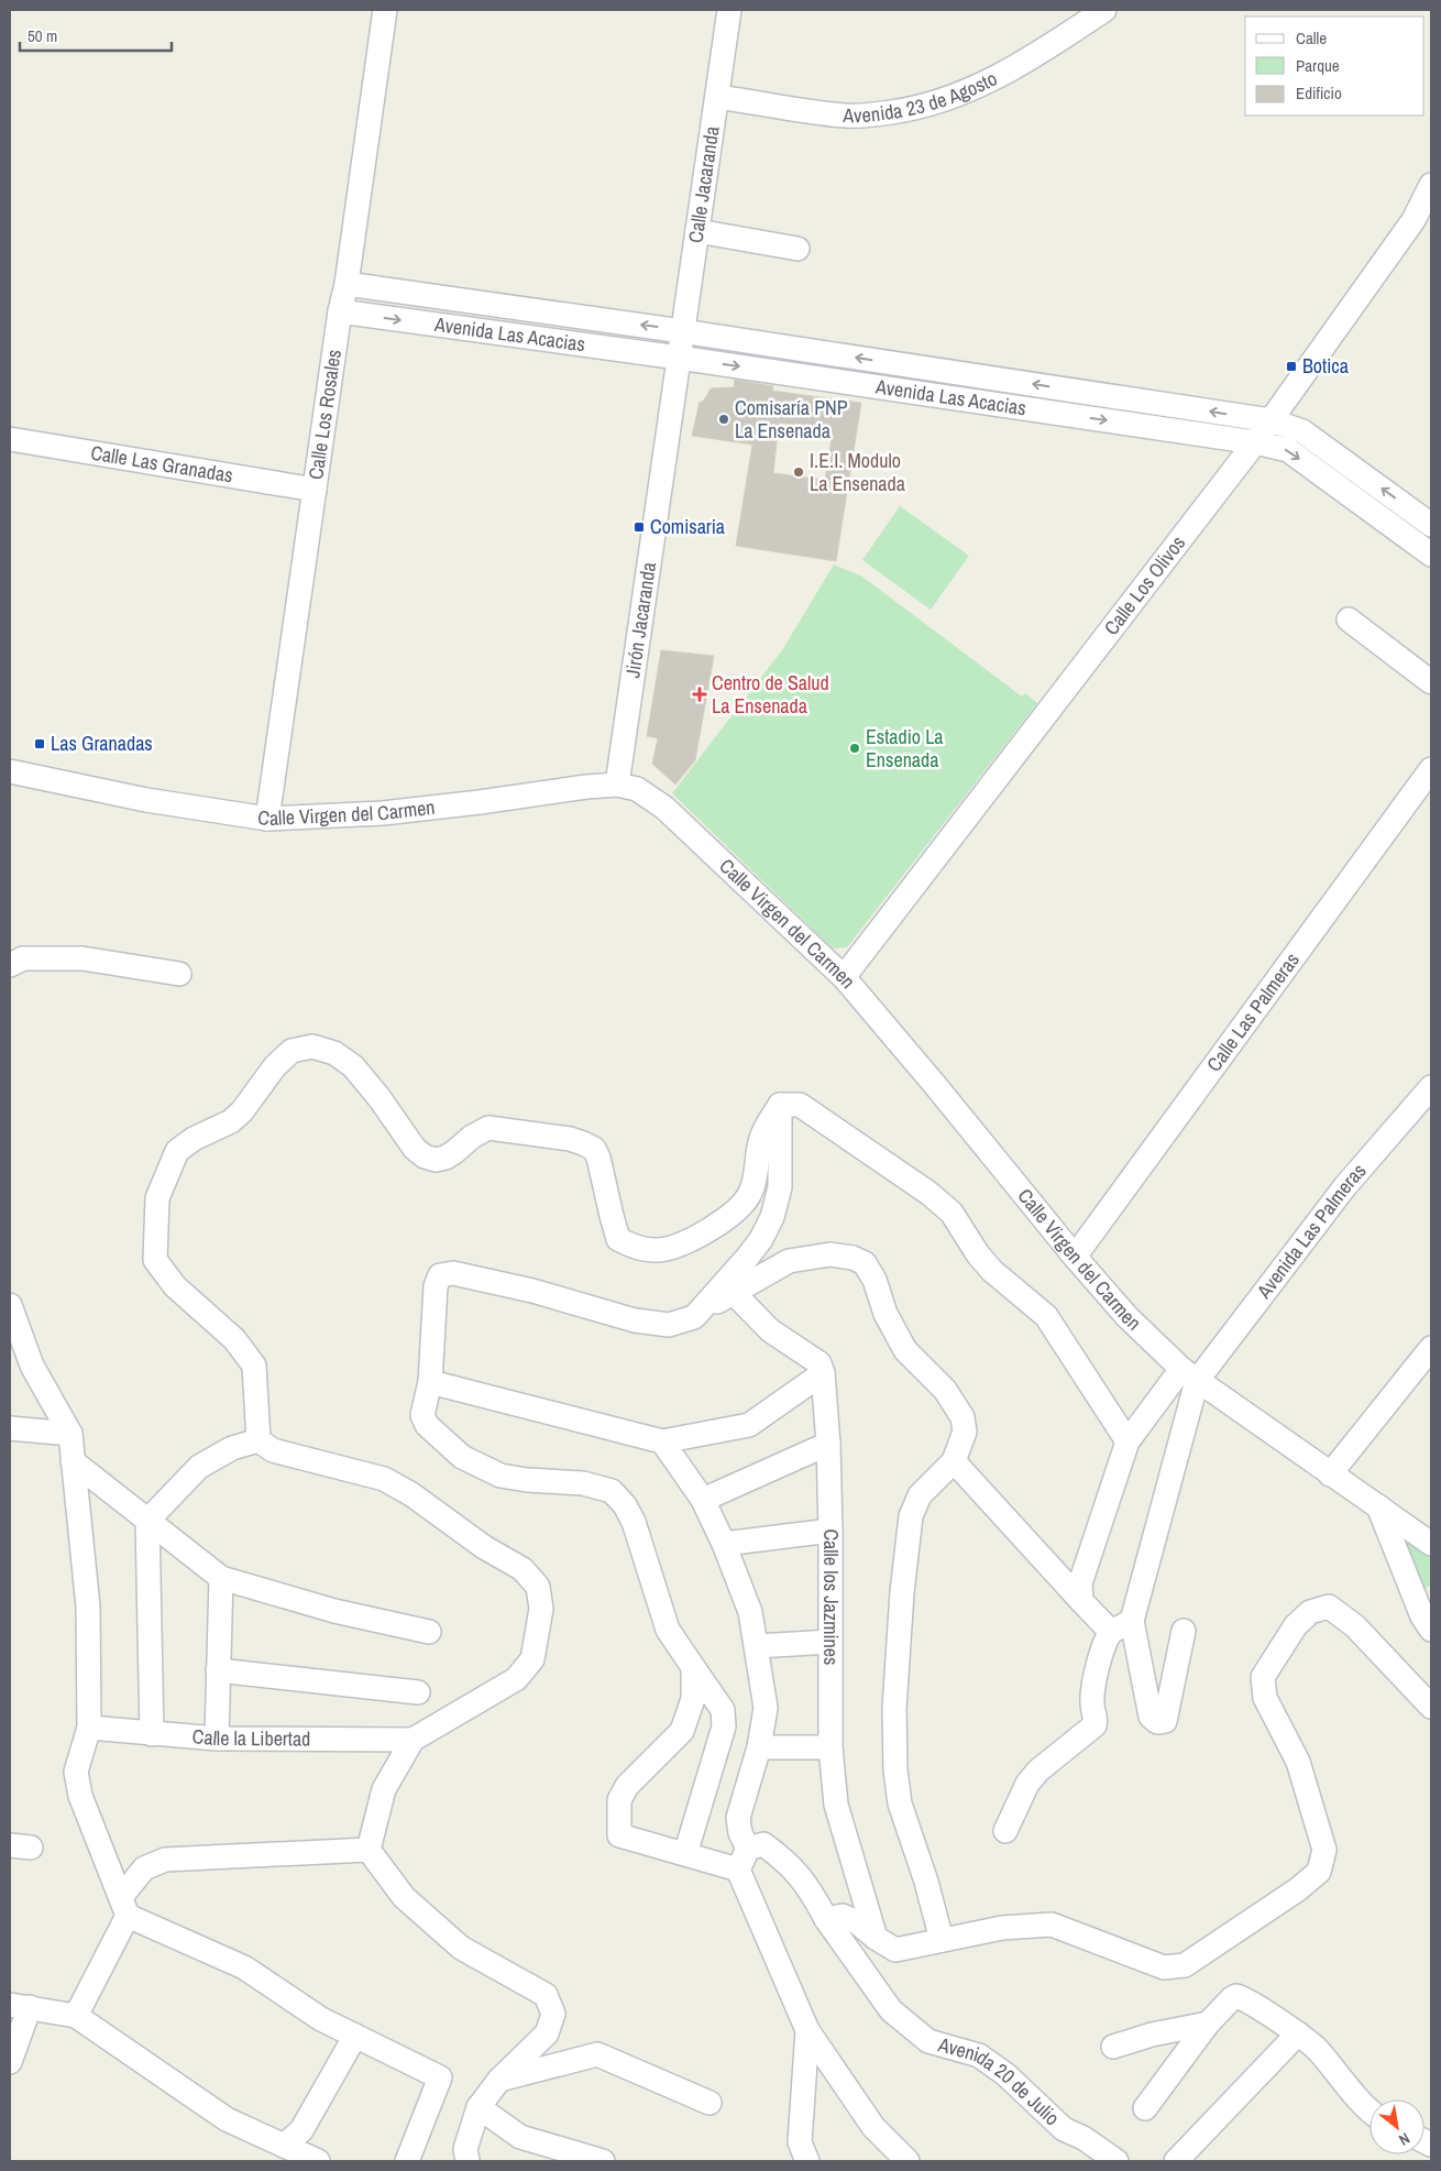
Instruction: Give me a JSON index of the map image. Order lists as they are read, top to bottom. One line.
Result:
{"streets":{"street":["Avenida 23 de Agosto","Calle Jacaranda","Avenida Las Acacias","Calle Los Rosales","Calle Las Granadas","Calle Los Olivos","Jirón Jacaranda","Calle Virgen del Carmen","Calle Las Palmeras","Avenida Las Palmeras","Calle los Jazmines","Calle la Libertad","Avenida 20 de Julio"]},"crossings":[["Avenida 23 de Agosto","Calle Jacaranda"],["Calle Jacaranda","Avenida Las Acacias"],["Calle Jacaranda","Jirón Jacaranda"],["Avenida Las Acacias","Calle Los Rosales"],["Avenida Las Acacias","Calle Los Olivos"],["Avenida Las Acacias","Jirón Jacaranda"],["Calle Los Rosales","Calle Las Granadas"],["Calle Los Rosales","Calle Virgen del Carmen"],["Calle Los Olivos","Calle Virgen del Carmen"],["Jirón Jacaranda","Calle Virgen del Carmen"],["Calle Virgen del Carmen","Calle Las Palmeras"],["Calle Virgen del Carmen","Avenida Las Palmeras"]],"places":{"transit":["Botica","Comisaria","Las Granadas"],"other":["Comisaría PNP La Ensenada","I.E.I. Modulo La Ensenada","Estadio La Ensenada"],"health":["Centro de Salud La Ensenada"]},"legend":["Calle","Parque","Edificio"],"scale_bar":"50 m","north":"bottom right"}
